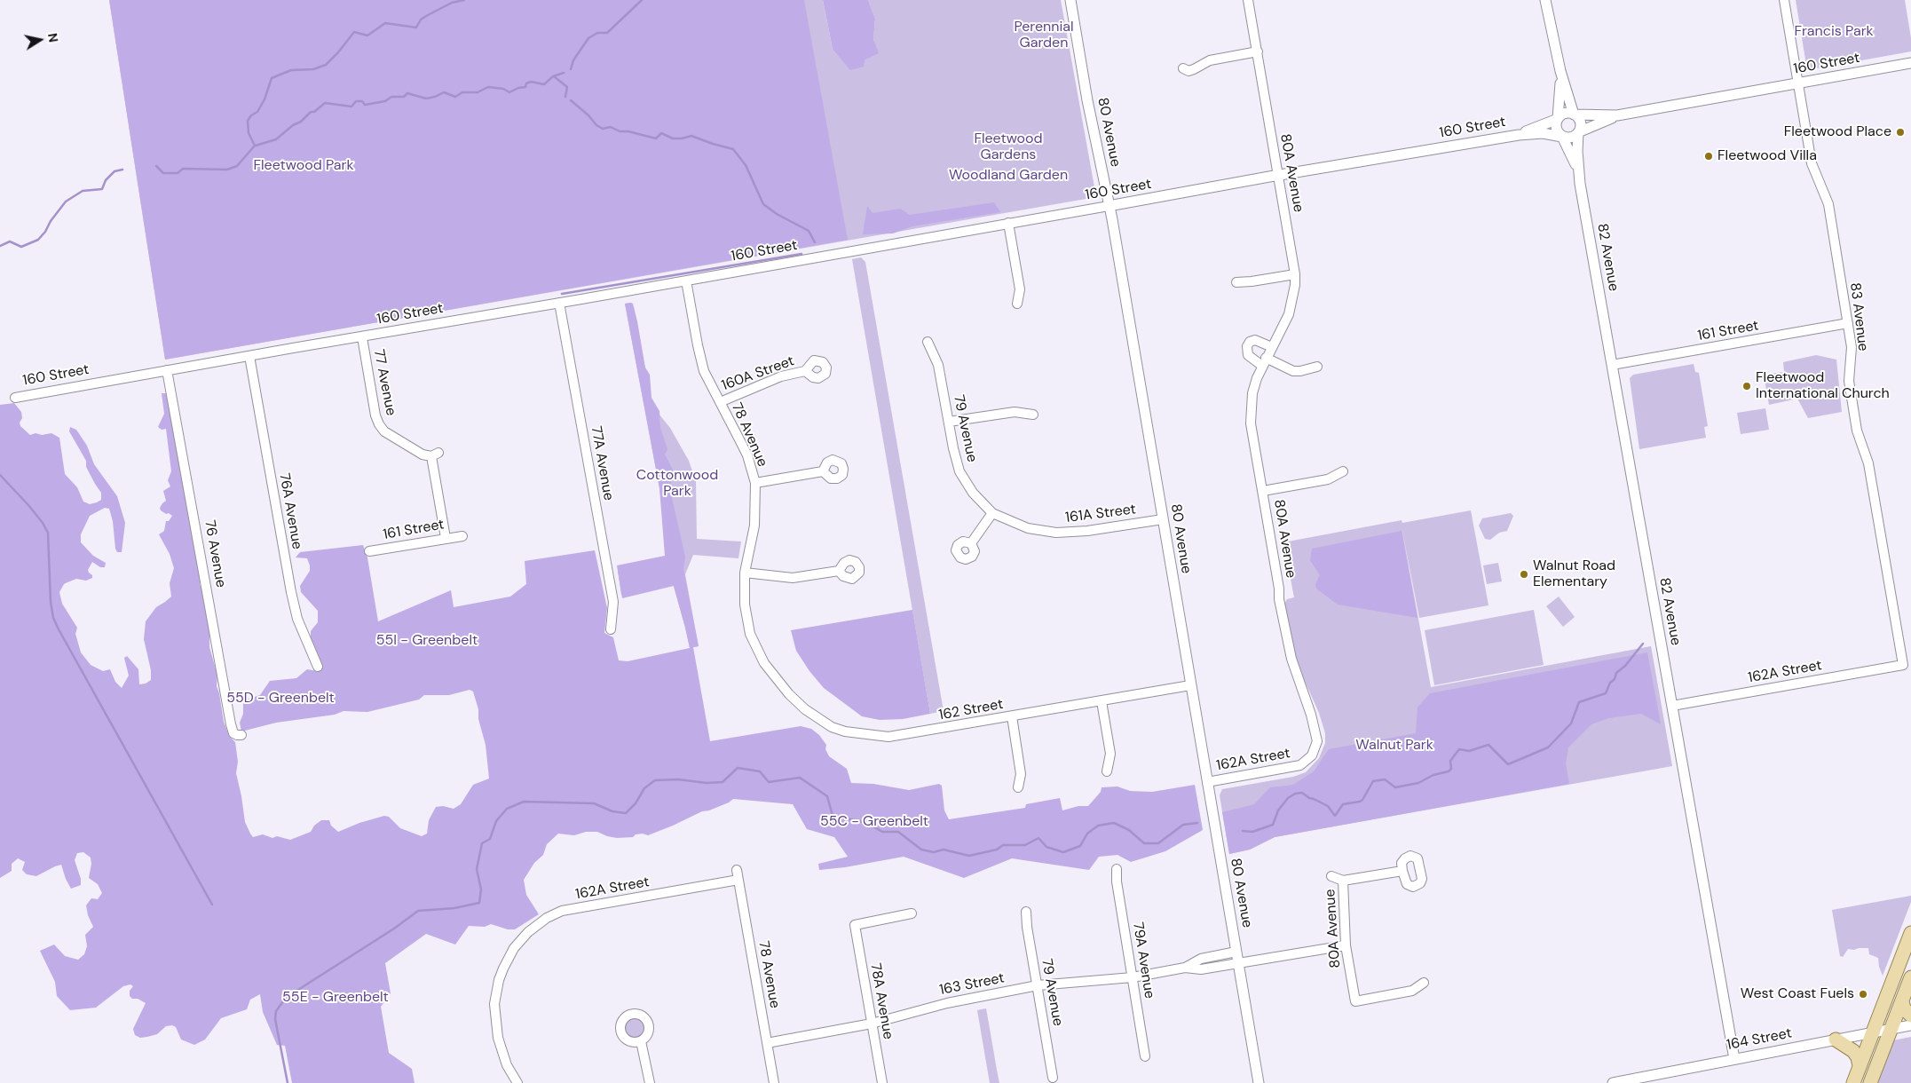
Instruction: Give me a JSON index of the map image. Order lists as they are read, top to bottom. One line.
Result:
{"streets":{"street":["160 Street","80 Avenue","80A Avenue","82 Avenue","83 Avenue","161 Street","160A Street","77 Avenue","79 Avenue","78 Avenue","77A Avenue","76A Avenue","161A Street","76 Avenue","162A Street","162 Street","79A Avenue","163 Street","78A Avenue","164 Street"]},"crossings":[["160 Street","80 Avenue"],["160 Street","80A Avenue"],["160 Street","82 Avenue"],["160 Street","83 Avenue"],["160 Street","77 Avenue"],["160 Street","78 Avenue"],["160 Street","77A Avenue"],["160 Street","76A Avenue"],["160 Street","76 Avenue"],["80 Avenue","161A Street"],["80 Avenue","162A Street"],["80 Avenue","162 Street"],["80 Avenue","163 Street"],["80A Avenue","162A Street"],["80A Avenue","163 Street"],["82 Avenue","161 Street"],["82 Avenue","162A Street"],["82 Avenue","164 Street"],["83 Avenue","161 Street"],["83 Avenue","162A Street"],["161 Street","77 Avenue"],["160A Street","78 Avenue"],["79 Avenue","161A Street"],["79 Avenue","163 Street"],["78 Avenue","162A Street"],["78 Avenue","162 Street"],["78 Avenue","163 Street"],["79A Avenue","163 Street"],["163 Street","78A Avenue"]],"parks":["Perennial Garden","Francis Park","Fleetwood Gardens","Fleetwood Park","Woodland Garden","Cottonwood Park","55I - Greenbelt","55D - Greenbelt","Walnut Park","55C - Greenbelt","55E - Greenbelt"],"places":["Fleetwood Place","Fleetwood Villa","Fleetwood International Church","Walnut Road Elementary","West Coast Fuels"],"north":"right"}
